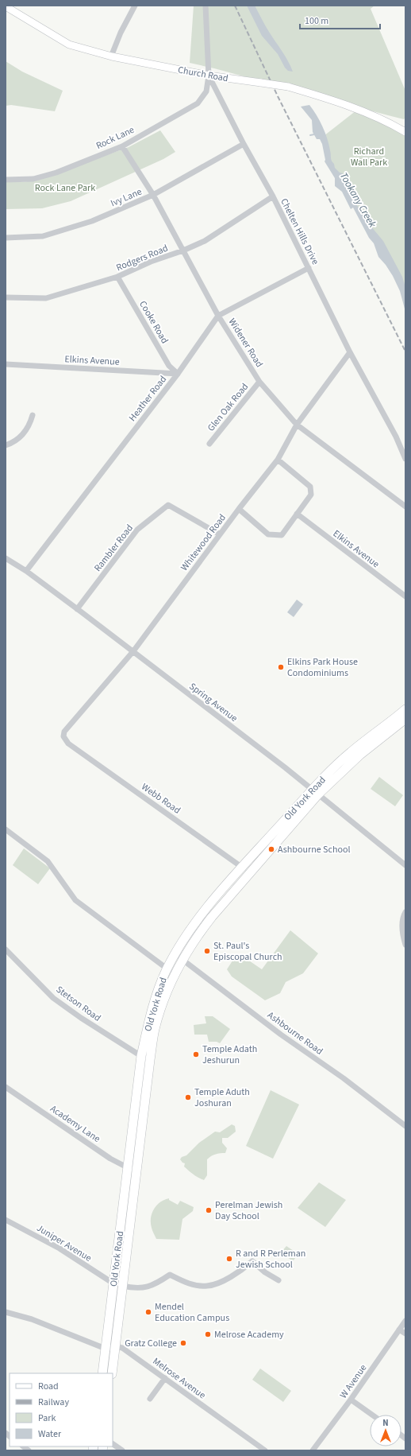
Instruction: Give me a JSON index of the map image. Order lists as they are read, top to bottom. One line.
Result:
{"streets":{"highway":["Old York Road"],"main road":["Church Road"],"street":["Rock Lane","Ivy Lane","Chelten Hills Drive","Rodgers Road","Cooke Road","Widener Road","Elkins Avenue","Heather Road","Glen Oak Road","Whitewood Road","Rambler Road","Spring Avenue","Webb Road","Stetson Road","Ashbourne Road","Academy Lane","Juniper Avenue","Melrose Avenue","W Avenue"]},"crossings":[["Church Road","Rock Lane"],["Church Road","Chelten Hills Drive"],["Rock Lane","Chelten Hills Drive"],["Rock Lane","Widener Road"],["Ivy Lane","Chelten Hills Drive"],["Ivy Lane","Widener Road"],["Chelten Hills Drive","Rodgers Road"],["Chelten Hills Drive","Heather Road"],["Chelten Hills Drive","Whitewood Road"],["Rodgers Road","Cooke Road"],["Rodgers Road","Widener Road"],["Cooke Road","Elkins Avenue"],["Cooke Road","Heather Road"],["Widener Road","Heather Road"],["Widener Road","Glen Oak Road"],["Widener Road","Whitewood Road"],["Elkins Avenue","Heather Road"],["Heather Road","Spring Avenue"],["Whitewood Road","Rambler Road"],["Whitewood Road","Spring Avenue"],["Whitewood Road","Webb Road"],["Rambler Road","Spring Avenue"],["Spring Avenue","Old York Road"],["Webb Road","Old York Road"],["Old York Road","Stetson Road"],["Old York Road","Ashbourne Road"],["Old York Road","Academy Lane"],["Old York Road","Juniper Avenue"],["Old York Road","Melrose Avenue"]],"water":["Tookany Creek"],"parks":["Richard Wall Park","Rock Lane Park"],"places":["Elkins Park House Condominiums","Ashbourne School","St. Paul's Episcopal Church","Temple Adath Jeshurun","Temple Aduth Joshuran","Perelman Jewish Day School","R and R Perleman Jewish School","Mendel Education Campus","Melrose Academy","Gratz College"],"legend":["Road","Railway","Park","Water"],"scale_bar":"100 m","north":"top"}
